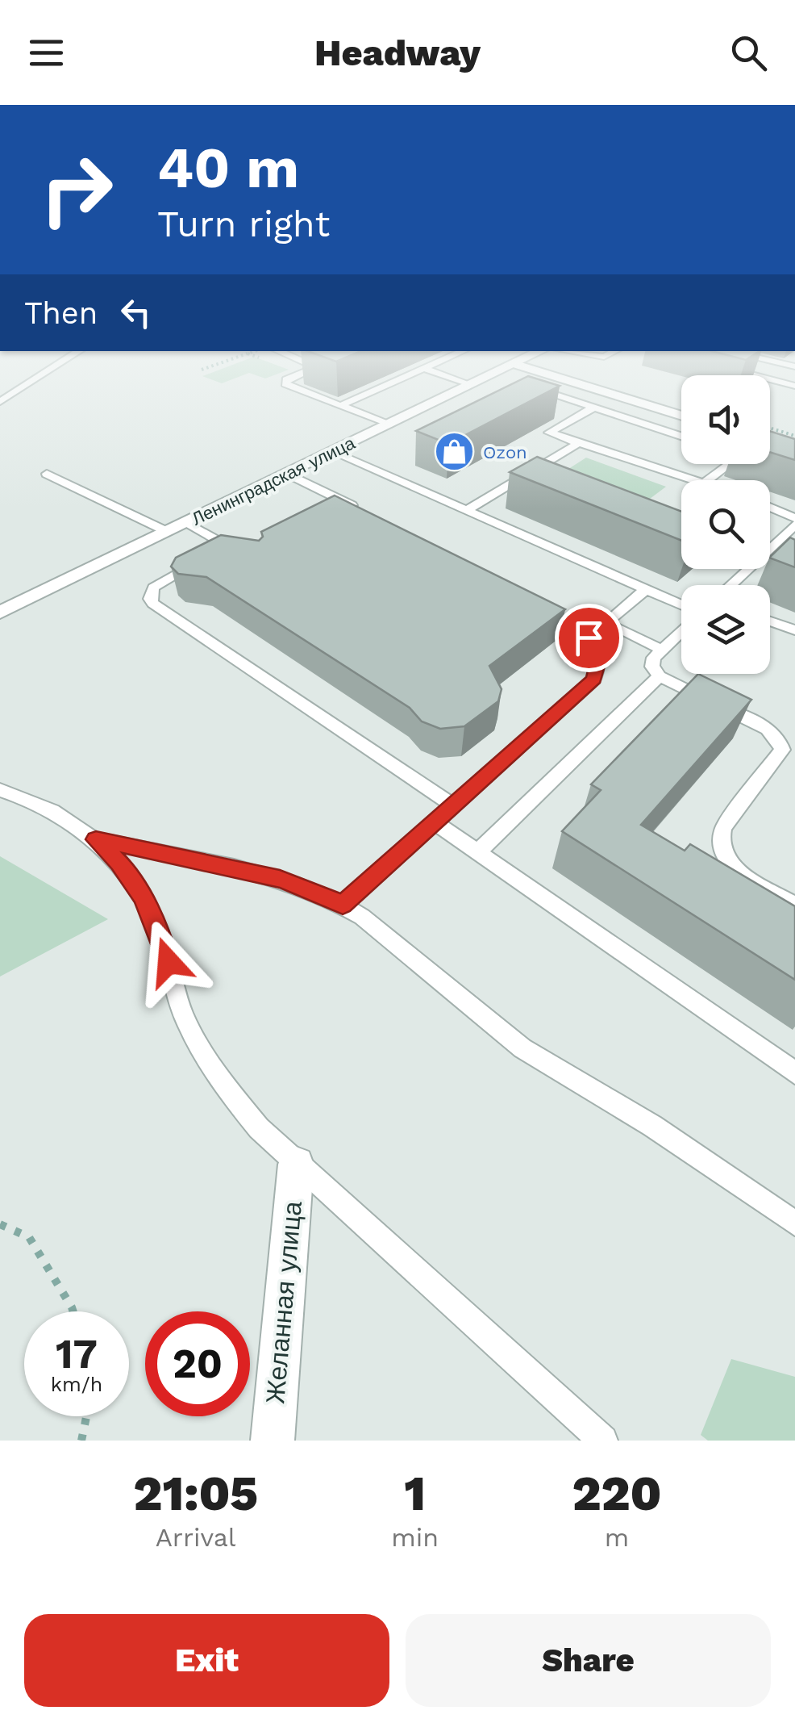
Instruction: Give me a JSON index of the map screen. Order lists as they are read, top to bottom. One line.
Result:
{"streets":{"street":["Ленинградская улица","Желанная улица"]},"places":{"shop":["Ozon"]},"page":{"header":"Headway","turn":["40 m","Turn right"],"then":"Then","speed":"17 km/h","limit":"20","eta":["21:05","Arrival","1","min","220","m"],"buttons":["Exit","Share"]}}
